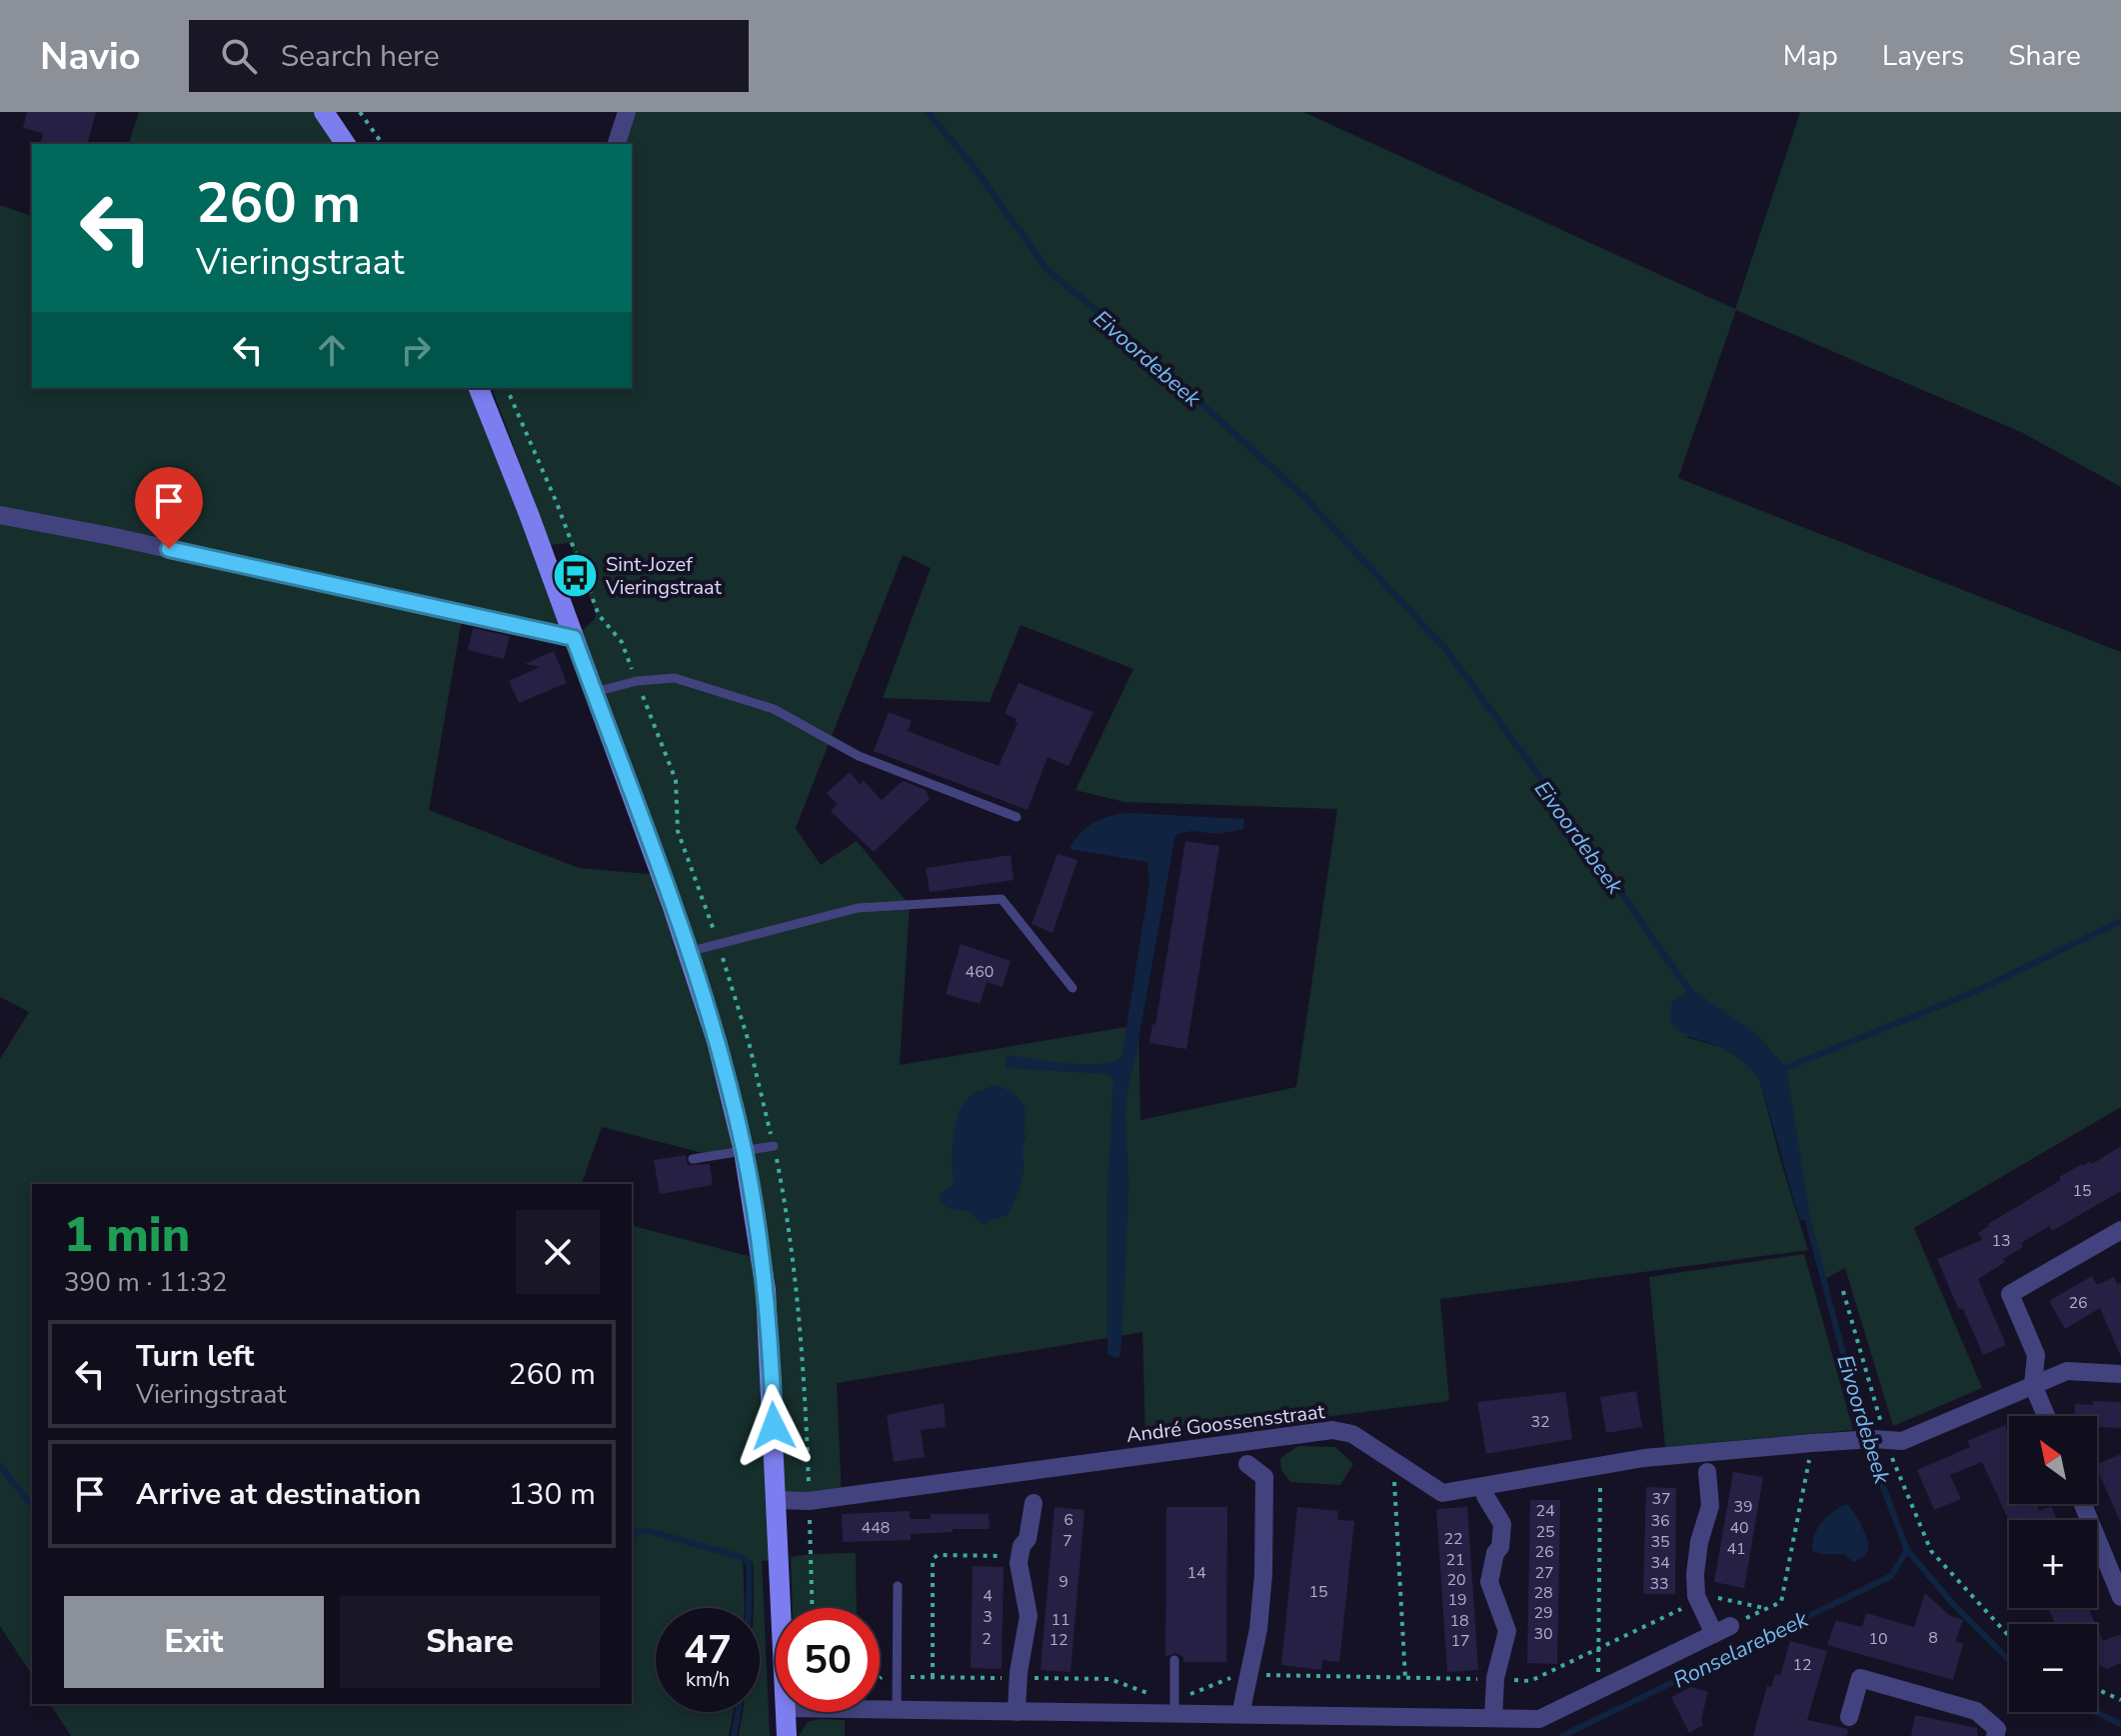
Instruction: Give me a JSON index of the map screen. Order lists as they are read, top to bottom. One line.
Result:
{"streets":{"street":["André Goossensstraat"]},"water":["Eivoordebeek","Ronselarebeek"],"places":{"bus stop":["Sint-Jozef Vieringstraat"]},"house_numbers":["460","15","13","26","32","37","39","24","6","36","448","40","25","22","7","35","41","26","21","34","14","27","20","9","33","15","28","4","19","29","3","11","18","30","8","2","10","12","17","12"],"north":"top left","page":{"header":"Navio","search":"Search here","nav":["Map","Layers","Share"],"turn":["260 m","Vieringstraat"],"heading":["1 min","390 m · 11:32"],"list":[{"name":"Turn left","note":"Vieringstraat","value":"260 m"},{"name":"Arrive at destination","value":"130 m"}],"map_buttons":["+","−"],"buttons":["Exit","Share"],"speed":"47 km/h","limit":"50"}}
